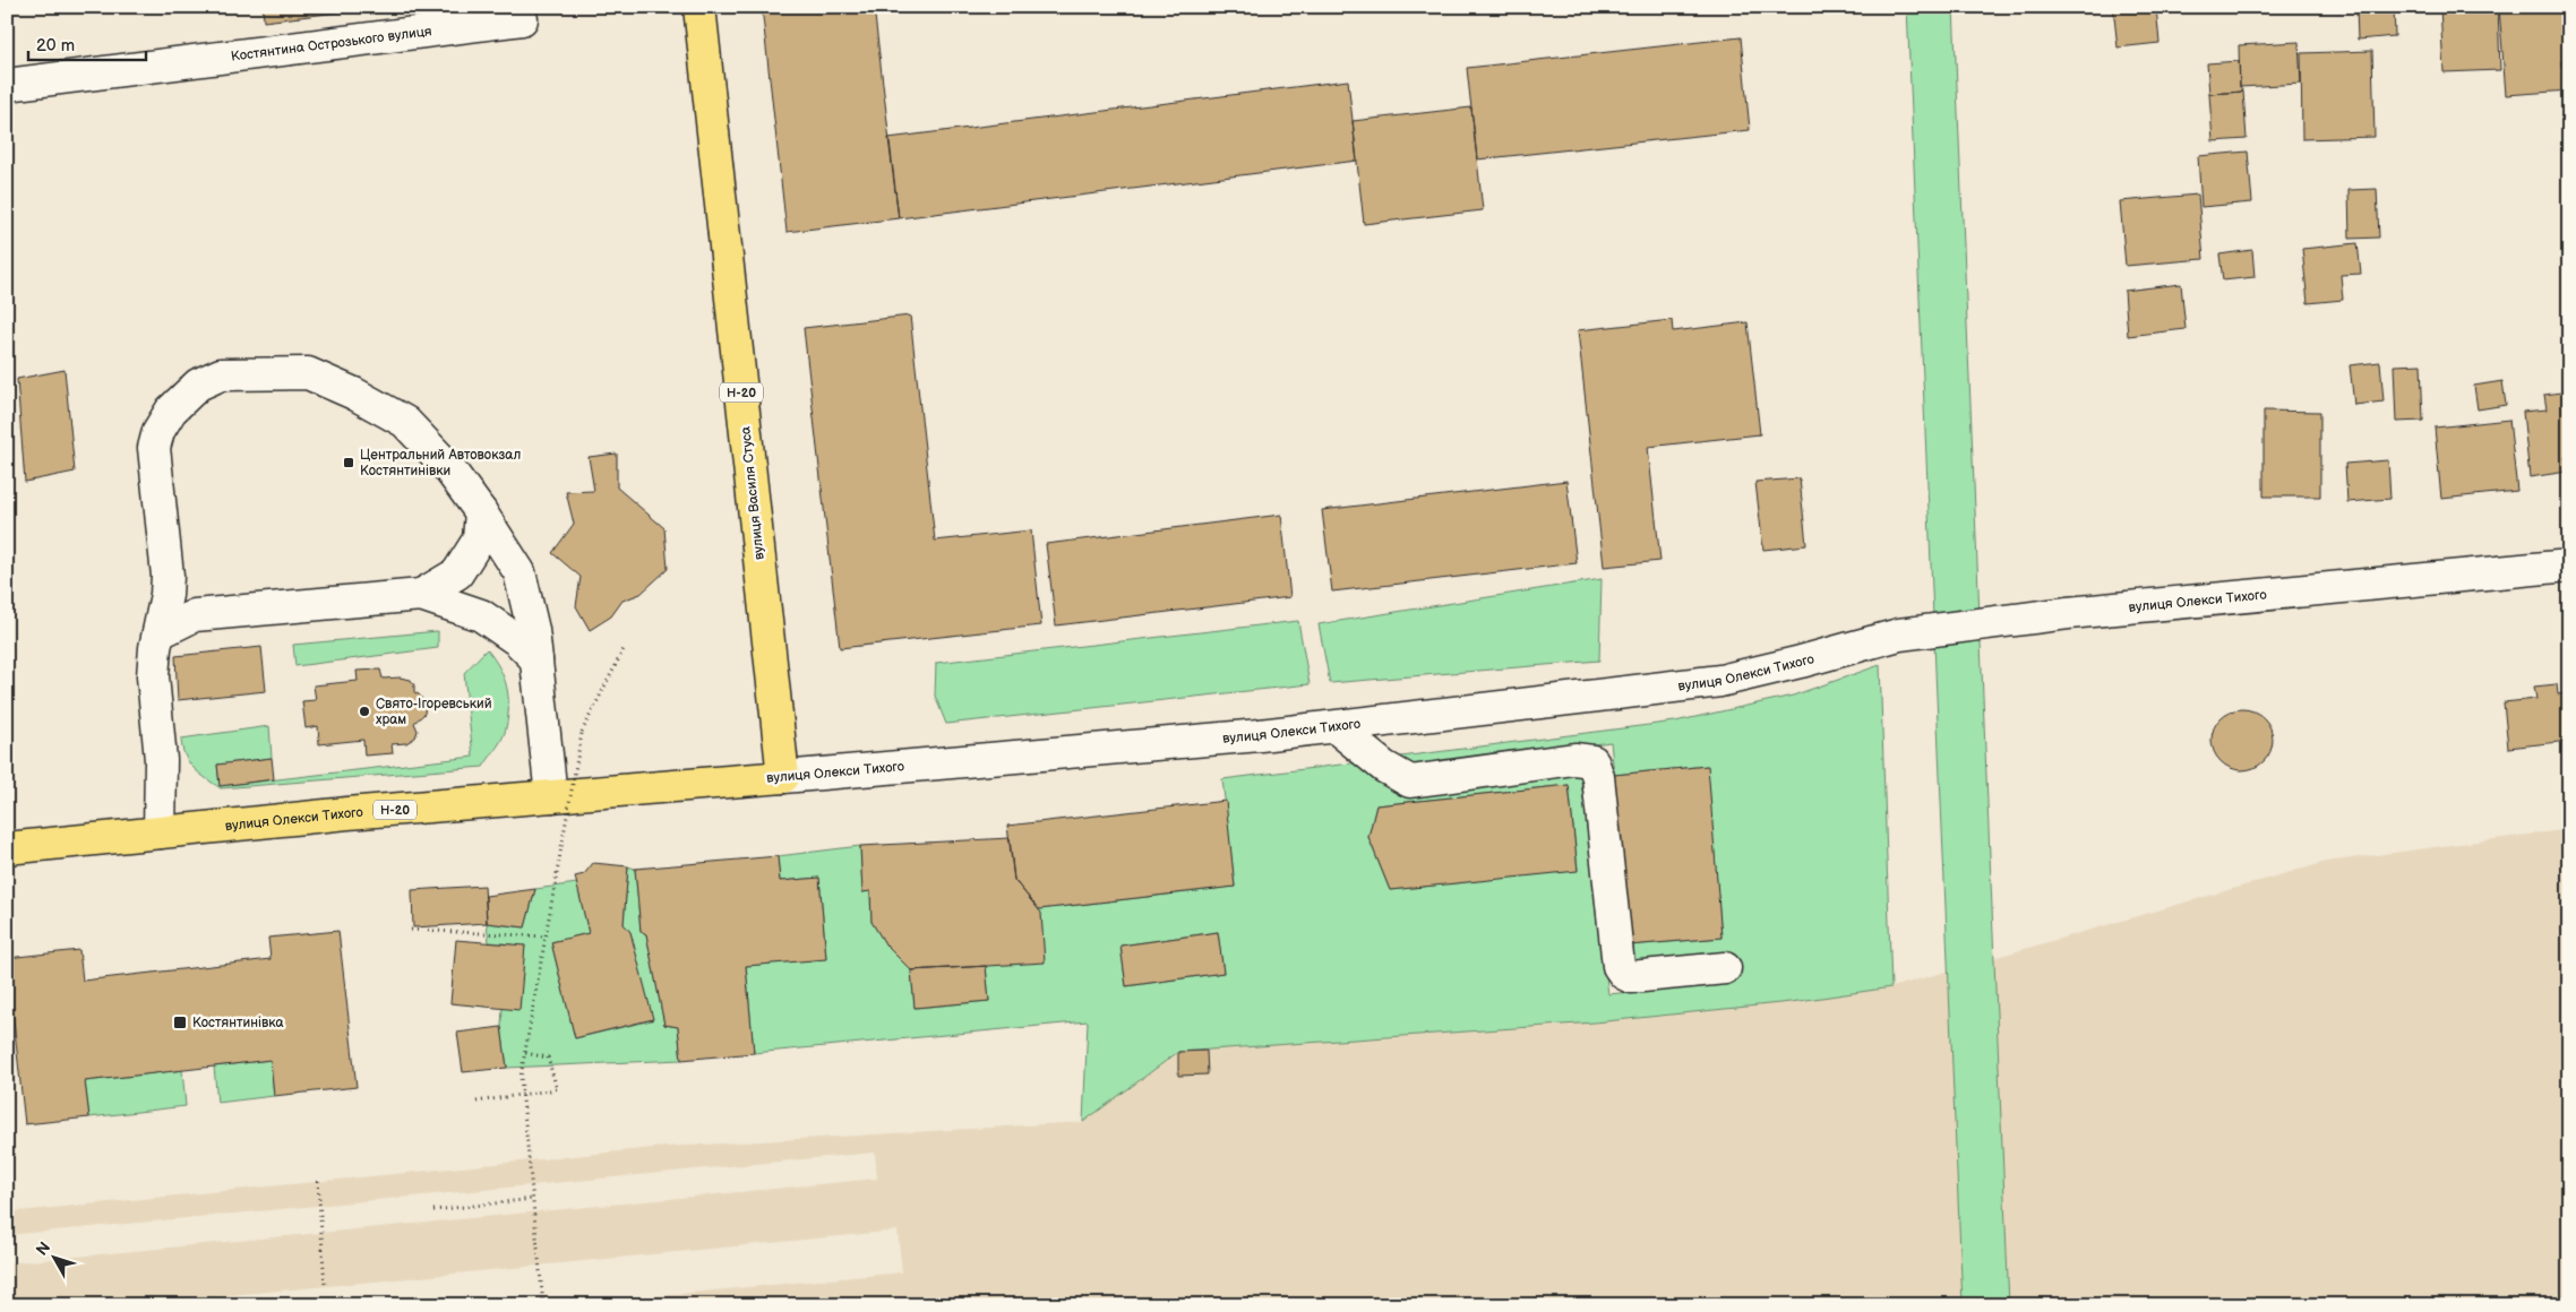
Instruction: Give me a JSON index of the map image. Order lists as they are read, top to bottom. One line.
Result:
{"streets":{"main road":["Н-20","вулиця Василя Стуса","вулиця Олекси Тихого"],"street":["Костянтина Острозького вулиця"]},"crossings":[["вулиця Василя Стуса","вулиця Олекси Тихого"]],"places":{"transit":["Центральний Автовокзал Костянтинівки","Костянтинівка"],"other":["Свято-Ігоревський храм"]},"scale_bar":"20 m","north":"top left"}
